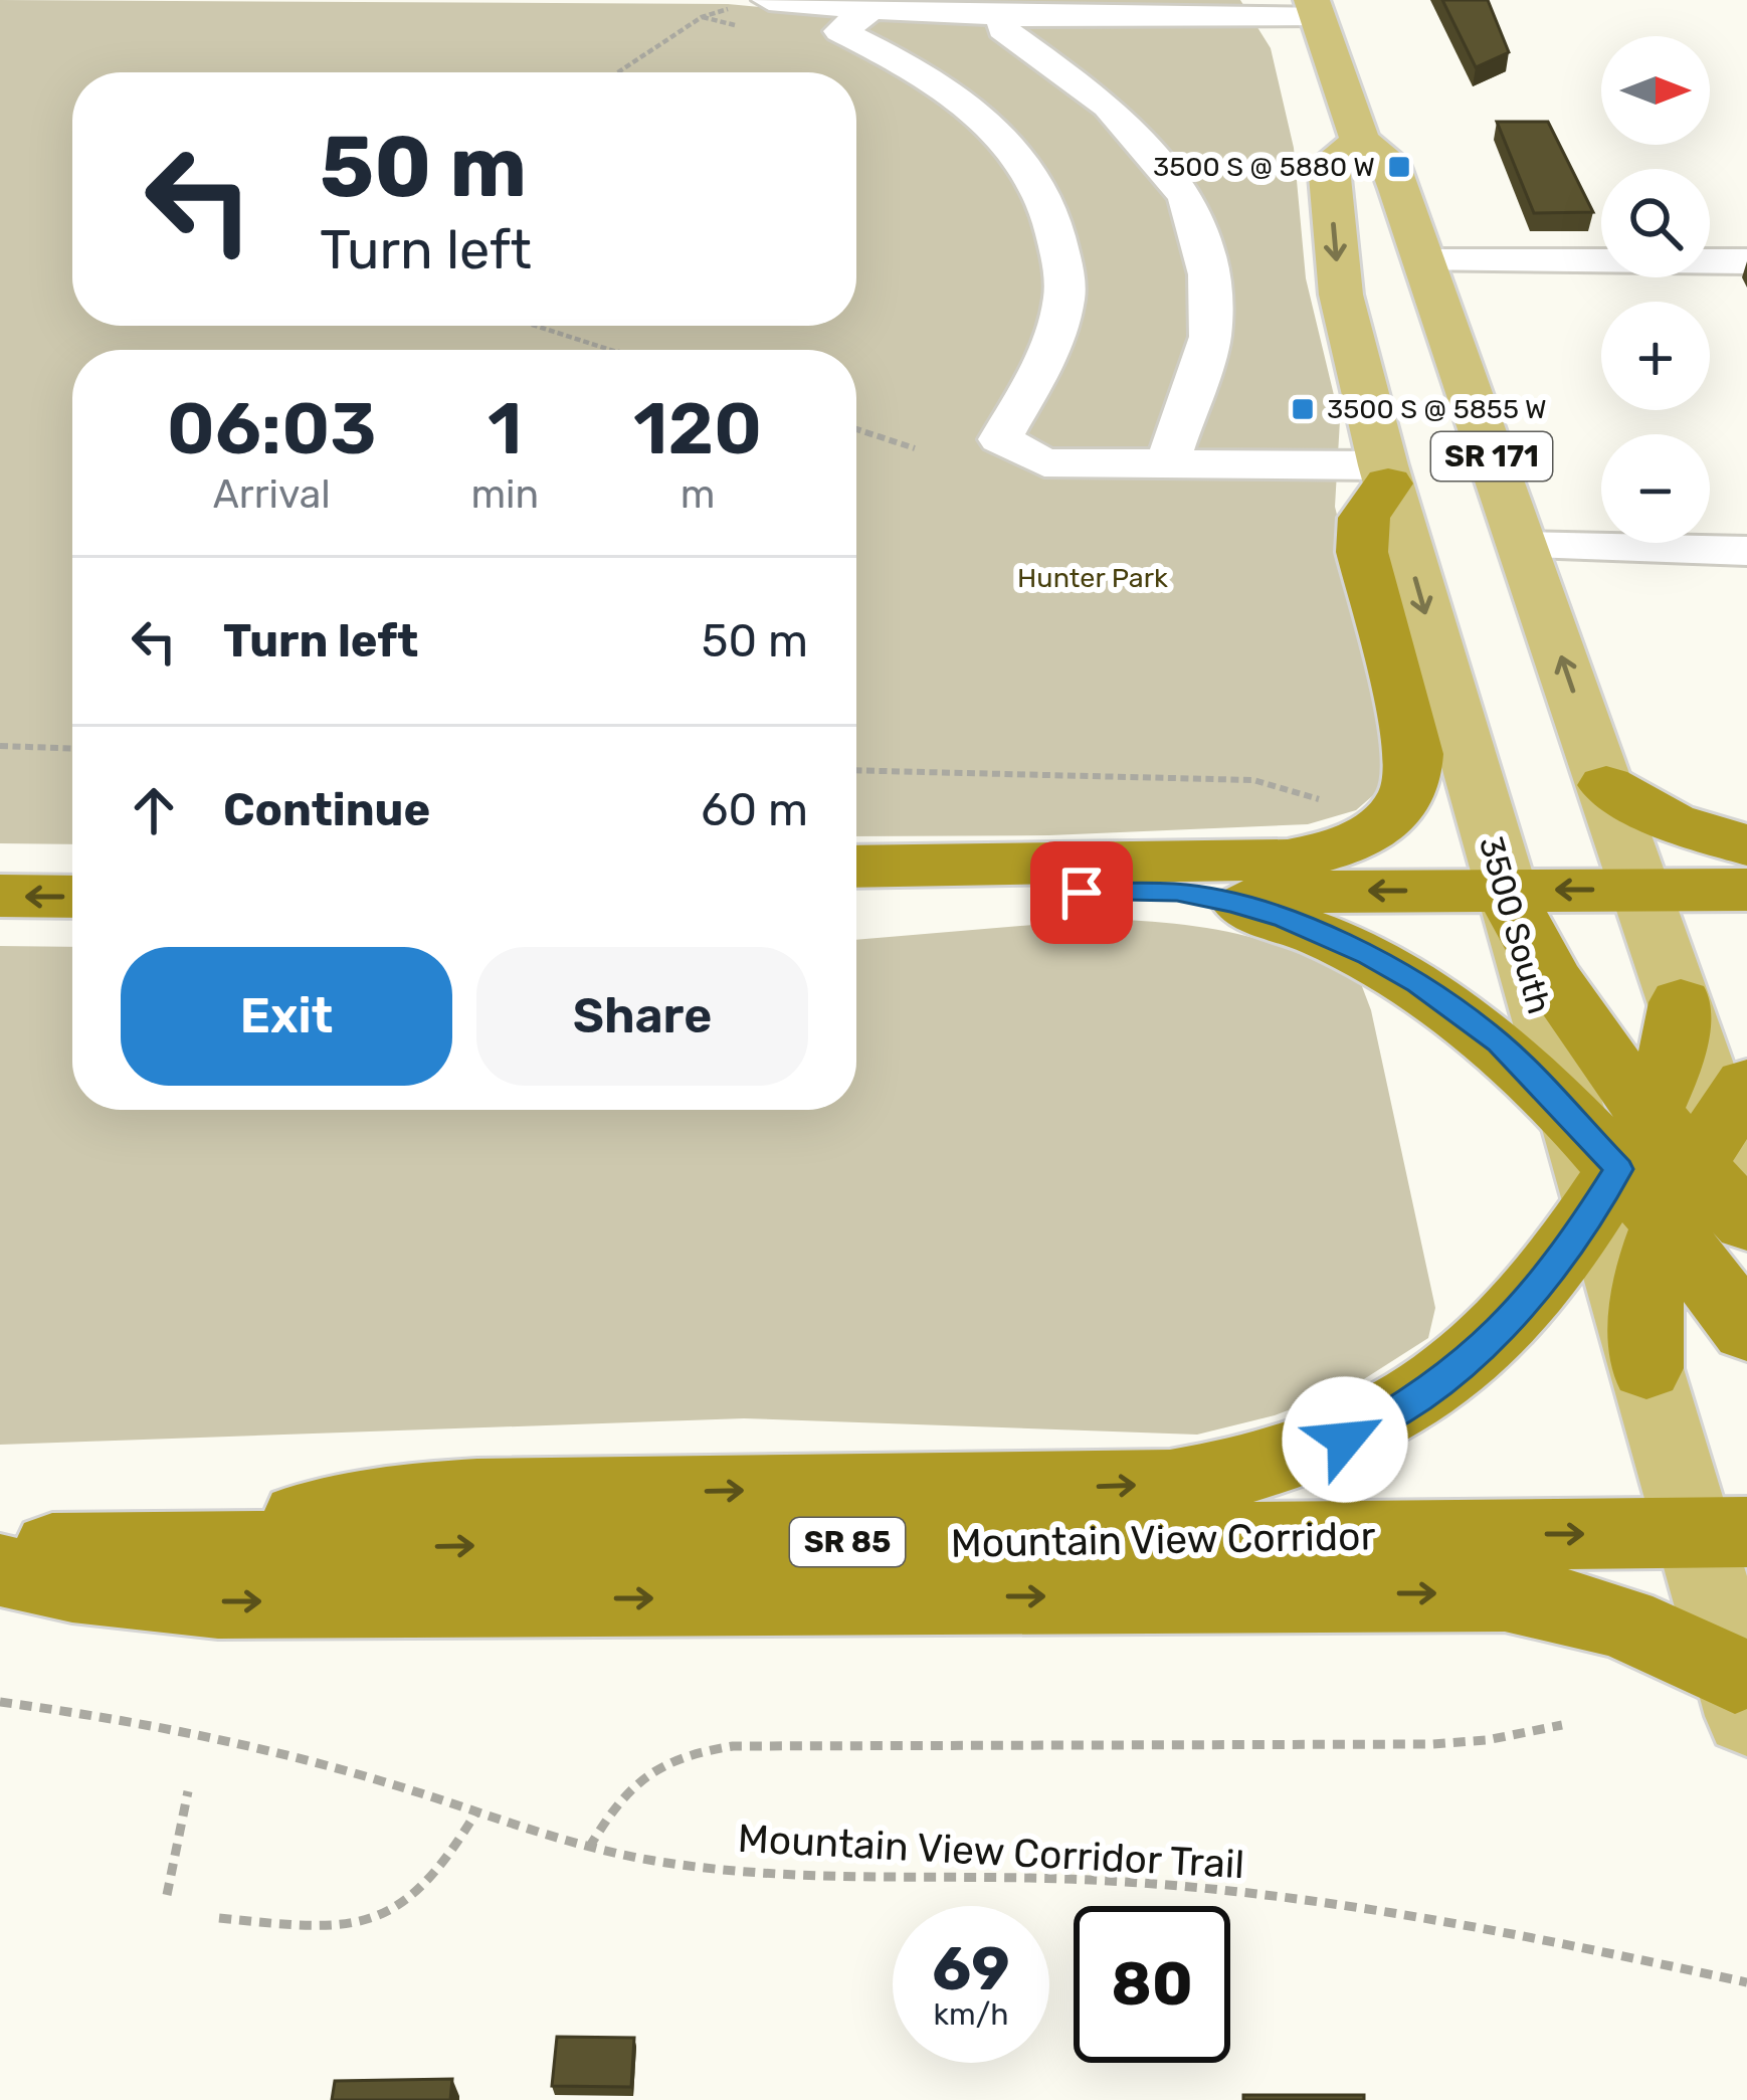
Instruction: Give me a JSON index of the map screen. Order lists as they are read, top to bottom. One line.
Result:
{"streets":{"highway":["Mountain View Corridor","SR 85"],"main road":["SR 171","3500 South"],"path":["Mountain View Corridor Trail"]},"crossings":[["SR 171","3500 South"]],"parks":["Hunter Park"],"places":{"transit":["3500 S @ 5880 W","3500 S @ 5855 W"]},"north":"right","page":{"map_buttons":["+","−"],"turn":["50 m","Turn left"],"eta":["06:03","Arrival","1","min","120","m"],"list":[{"name":"Turn left","value":"50 m"},{"name":"Continue","value":"60 m"}],"buttons":["Exit","Share"],"speed":"69 km/h","limit":"80"}}
